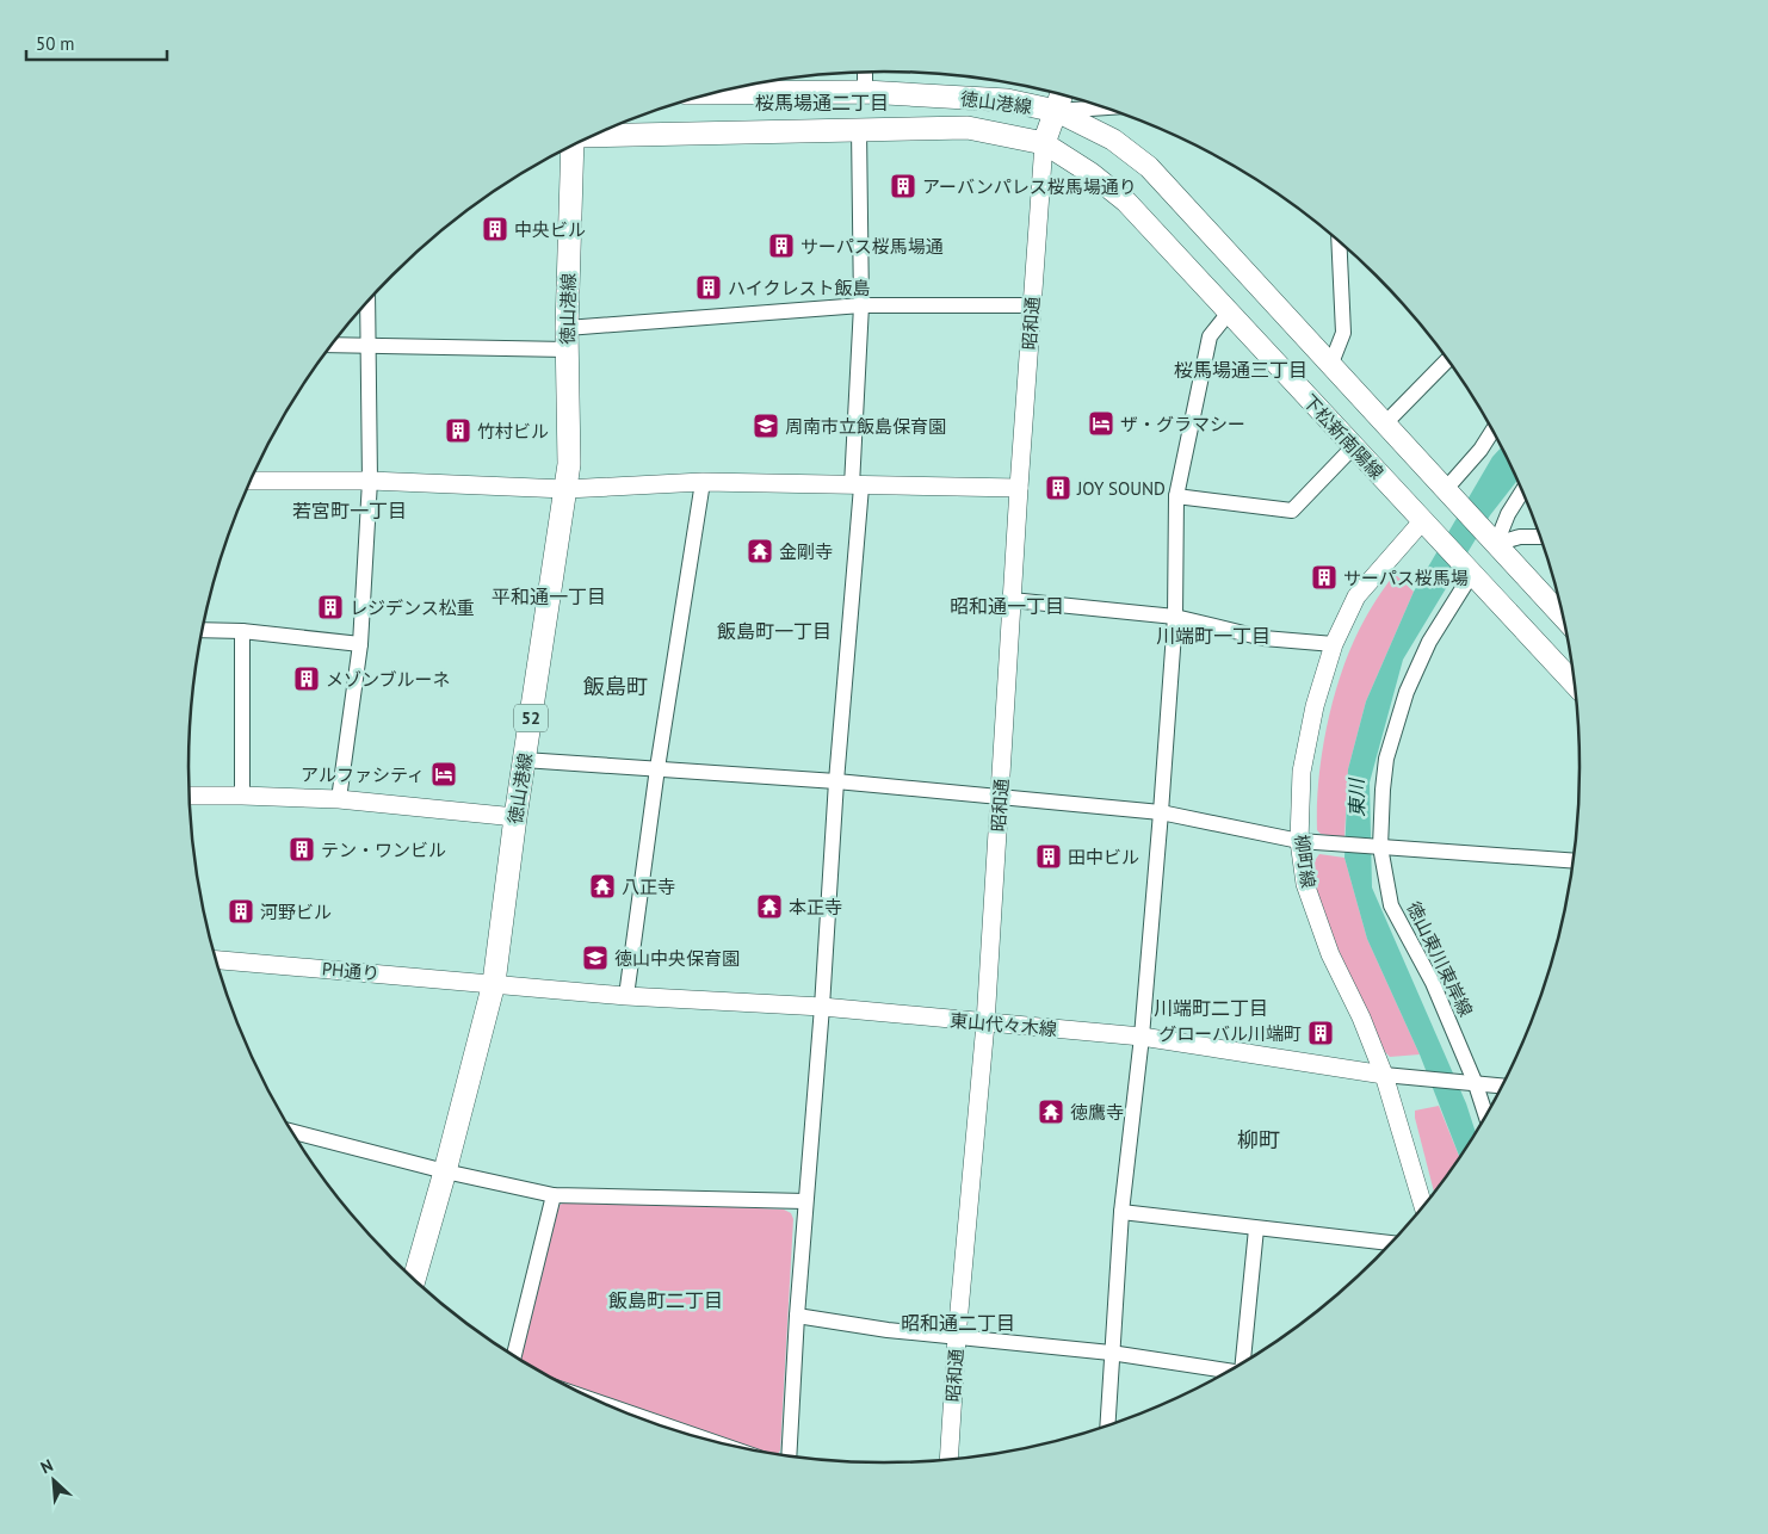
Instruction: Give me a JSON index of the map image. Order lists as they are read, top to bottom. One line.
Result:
{"streets":{"main road":["徳山港線","下松新南陽線","52"],"street":["昭和通","柳町線","徳山東川東岸線","PH通り","東山代々木線"]},"crossings":[["徳山港線","昭和通"],["徳山港線","下松新南陽線"],["徳山港線","PH通り"],["徳山港線","東山代々木線"],["昭和通","下松新南陽線"],["昭和通","東山代々木線"],["下松新南陽線","柳町線"],["下松新南陽線","徳山東川東岸線"],["柳町線","東山代々木線"],["徳山東川東岸線","東山代々木線"],["PH通り","東山代々木線"]],"districts":["桜馬場通二丁目","桜馬場通三丁目","若宮町一丁目","平和通一丁目","昭和通一丁目","飯島町一丁目","川端町一丁目","飯島町","川端町二丁目","柳町","飯島町二丁目","昭和通二丁目"],"water":["東川"],"places":{"building":["アーバンパレス桜馬場通り","中央ビル","サーパス桜馬場通","ハイクレスト飯島","竹村ビル","JOY SOUND","サーパス桜馬場","レジデンス松重","メゾンブルーネ","テン・ワンビル","田中ビル","河野ビル","グローバル川端町"],"hotel":["ザ・グラマシー","アルファシティ"],"school or university":["周南市立飯島保育園","徳山中央保育園"],"temple":["金剛寺","八正寺","本正寺","徳鷹寺"]},"scale_bar":"50 m","north":"top left"}
